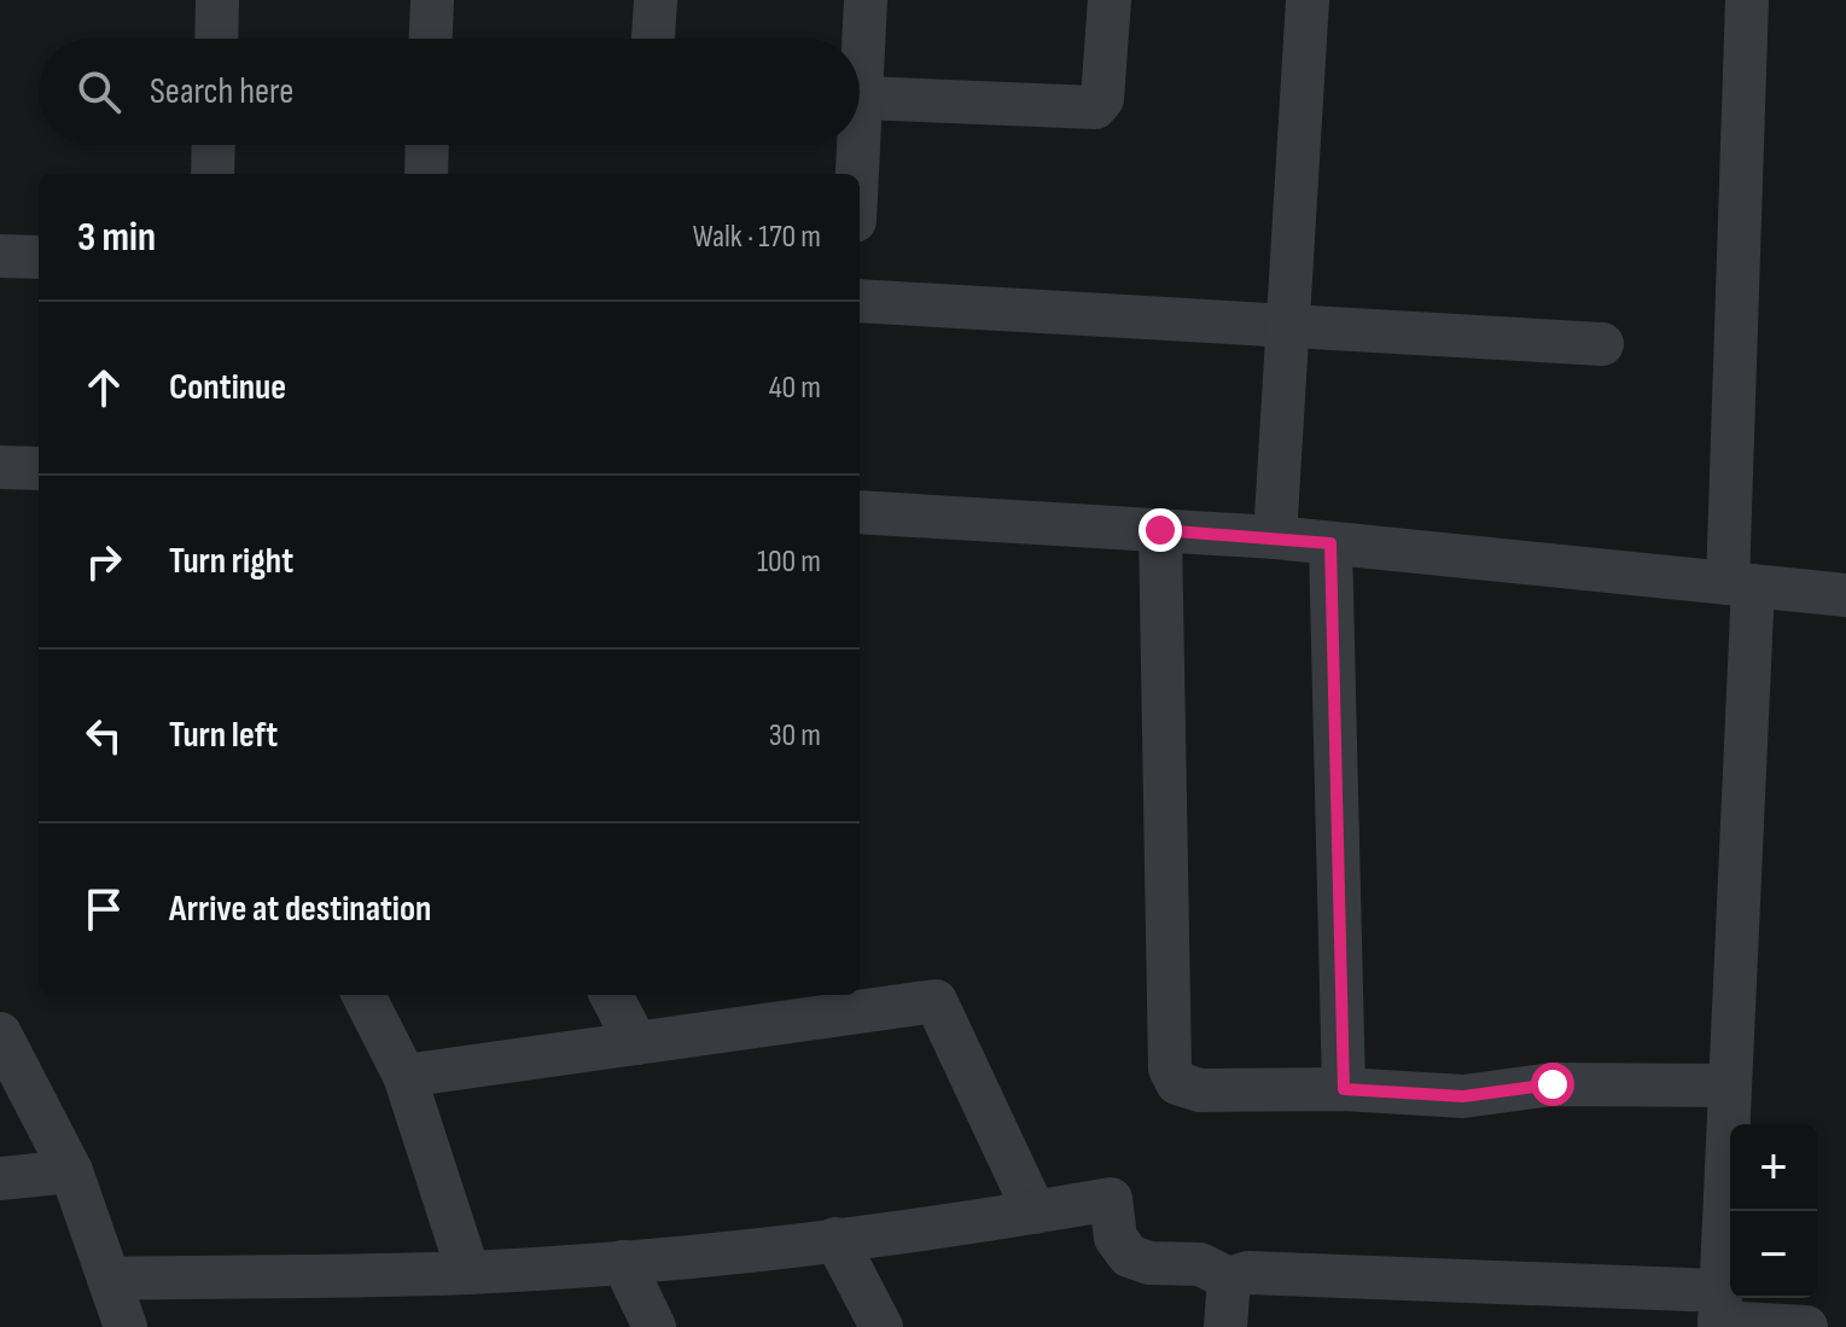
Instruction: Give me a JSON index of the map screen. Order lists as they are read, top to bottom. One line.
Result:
{"page":{"search":"Search here","heading":["3 min","Walk · 170 m"],"list":[["Continue","40 m"],["Turn right","100 m"],["Turn left","30 m"],"Arrive at destination"],"map_buttons":["+","−"]}}
